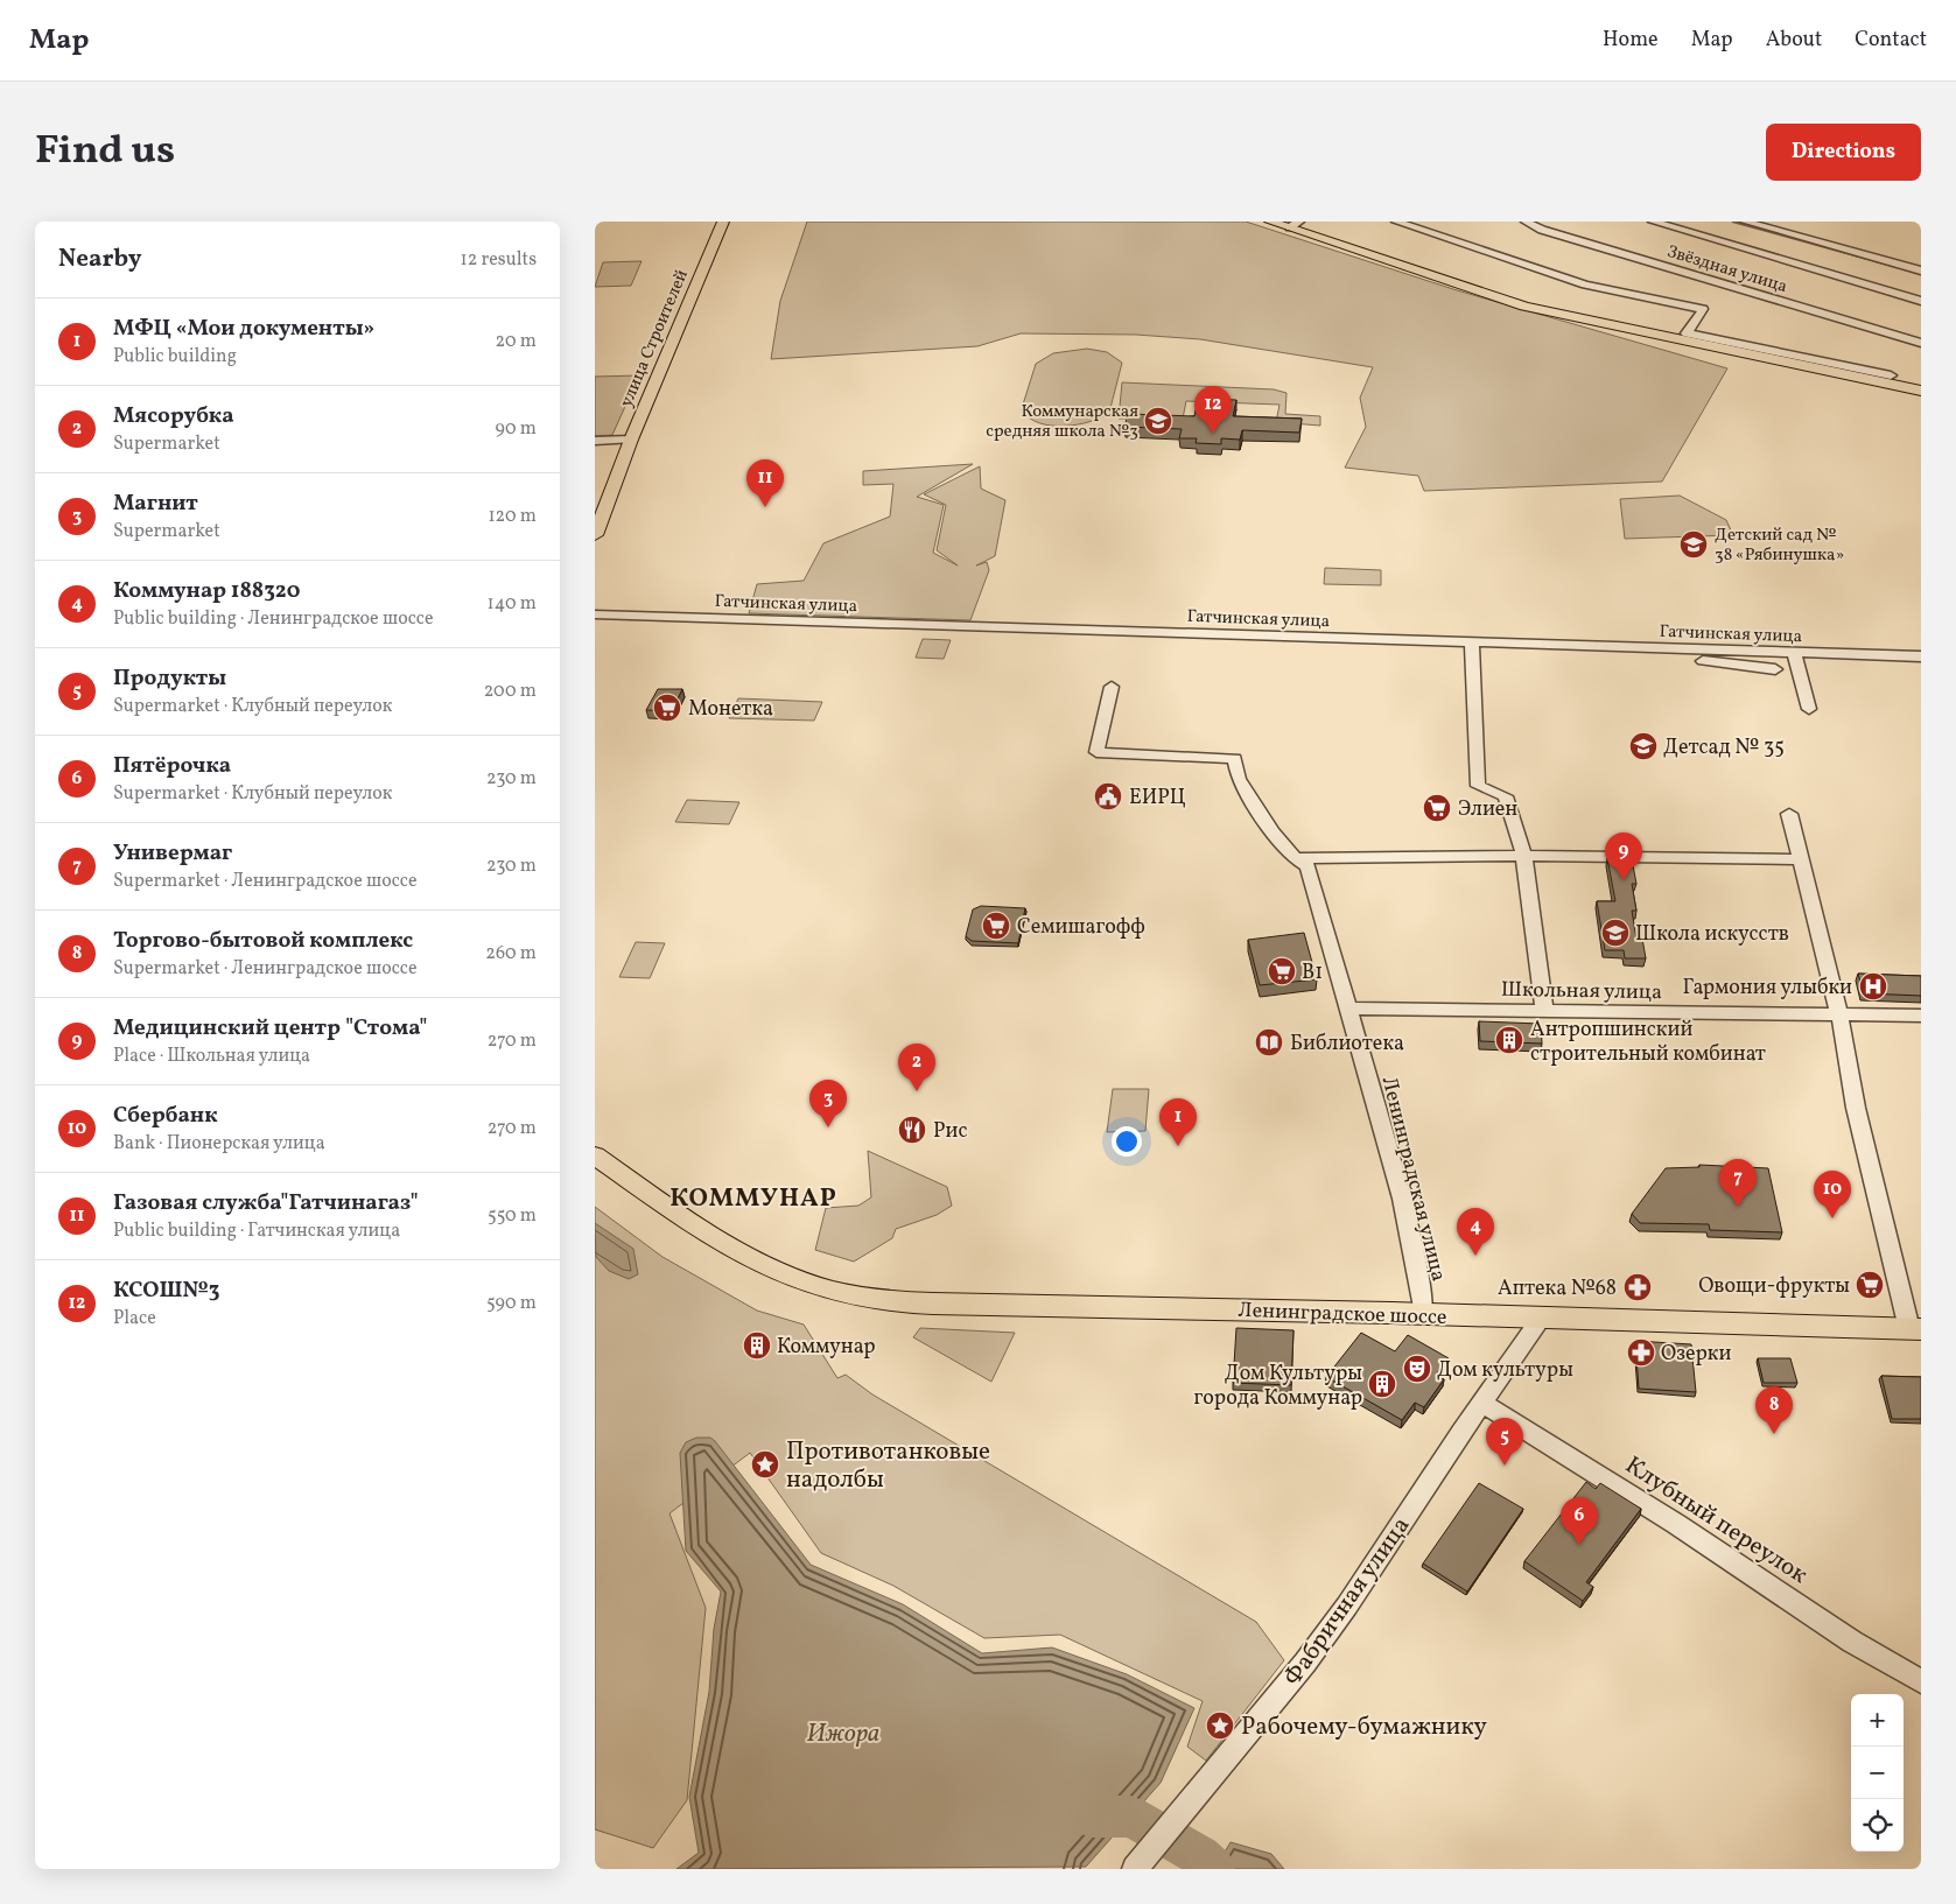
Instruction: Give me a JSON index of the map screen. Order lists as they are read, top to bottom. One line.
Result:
{"streets":{"main road":["улица Строителей","Ленинградское шоссе"],"street":["Звёздная улица","Гатчинская улица","Школьная улица","Ленинградская улица","Клубный переулок","Фабричная улица"]},"crossings":[["Школьная улица","Ленинградская улица"],["Ленинградская улица","Ленинградское шоссе"],["Ленинградское шоссе","Фабричная улица"],["Клубный переулок","Фабричная улица"]],"districts":["КОММУНАР"],"water":["Ижора"],"places":{"school or university":["Коммунарская средняя школа №3","Детский сад № 38 «Рябинушка»","Детсад № 35","Школа искусств"],"supermarket":["Монетка","Элиен","Семишагофф","B1","Овощи-фрукты"],"public building":["ЕИРЦ"],"hospital":["Гармония улыбки"],"building":["Антропшинский строительный комбинат","Коммунар","Дом Культуры города Коммунар"],"library":["Библиотека"],"restaurant":["Рис"],"pharmacy":["Аптека №68","Озерки"],"theatre":["Дом культуры"],"place":["Противотанковые надолбы","Рабочему-бумажнику"]},"page":{"header":"Map","nav":["Home","Map","About","Contact"],"title":"Find us","buttons":"Directions","heading":["Nearby","12 results"],"list":[{"mark":"1","name":"МФЦ «Мои документы»","note":"Public building","value":"20 m"},{"mark":"2","name":"Мясорубка","note":"Supermarket","value":"90 m"},{"mark":"3","name":"Магнит","note":"Supermarket","value":"120 m"},{"mark":"4","name":"Коммунар 188320","note":"Public building · Ленинградское шоссе","value":"140 m"},{"mark":"5","name":"Продукты","note":"Supermarket · Клубный переулок","value":"200 m"},{"mark":"6","name":"Пятёрочка","note":"Supermarket · Клубный переулок","value":"230 m"},{"mark":"7","name":"Универмаг","note":"Supermarket · Ленинградское шоссе","value":"230 m"},{"mark":"8","name":"Торгово-бытовой комплекс","note":"Supermarket · Ленинградское шоссе","value":"260 m"},{"mark":"9","name":"Медицинский центр \"Стома\"","note":"Place · Школьная улица","value":"270 m"},{"mark":"10","name":"Сбербанк","note":"Bank · Пионерская улица","value":"270 m"},{"mark":"11","name":"Газовая служба\"Гатчинагаз\"","note":"Public building · Гатчинская улица","value":"550 m"},{"mark":"12","name":"КСОШ№3","note":"Place","value":"590 m"}],"pins":["12","11","9","2","3","1","7","10","4","8","5","6"],"map_buttons":["+","−"]}}
